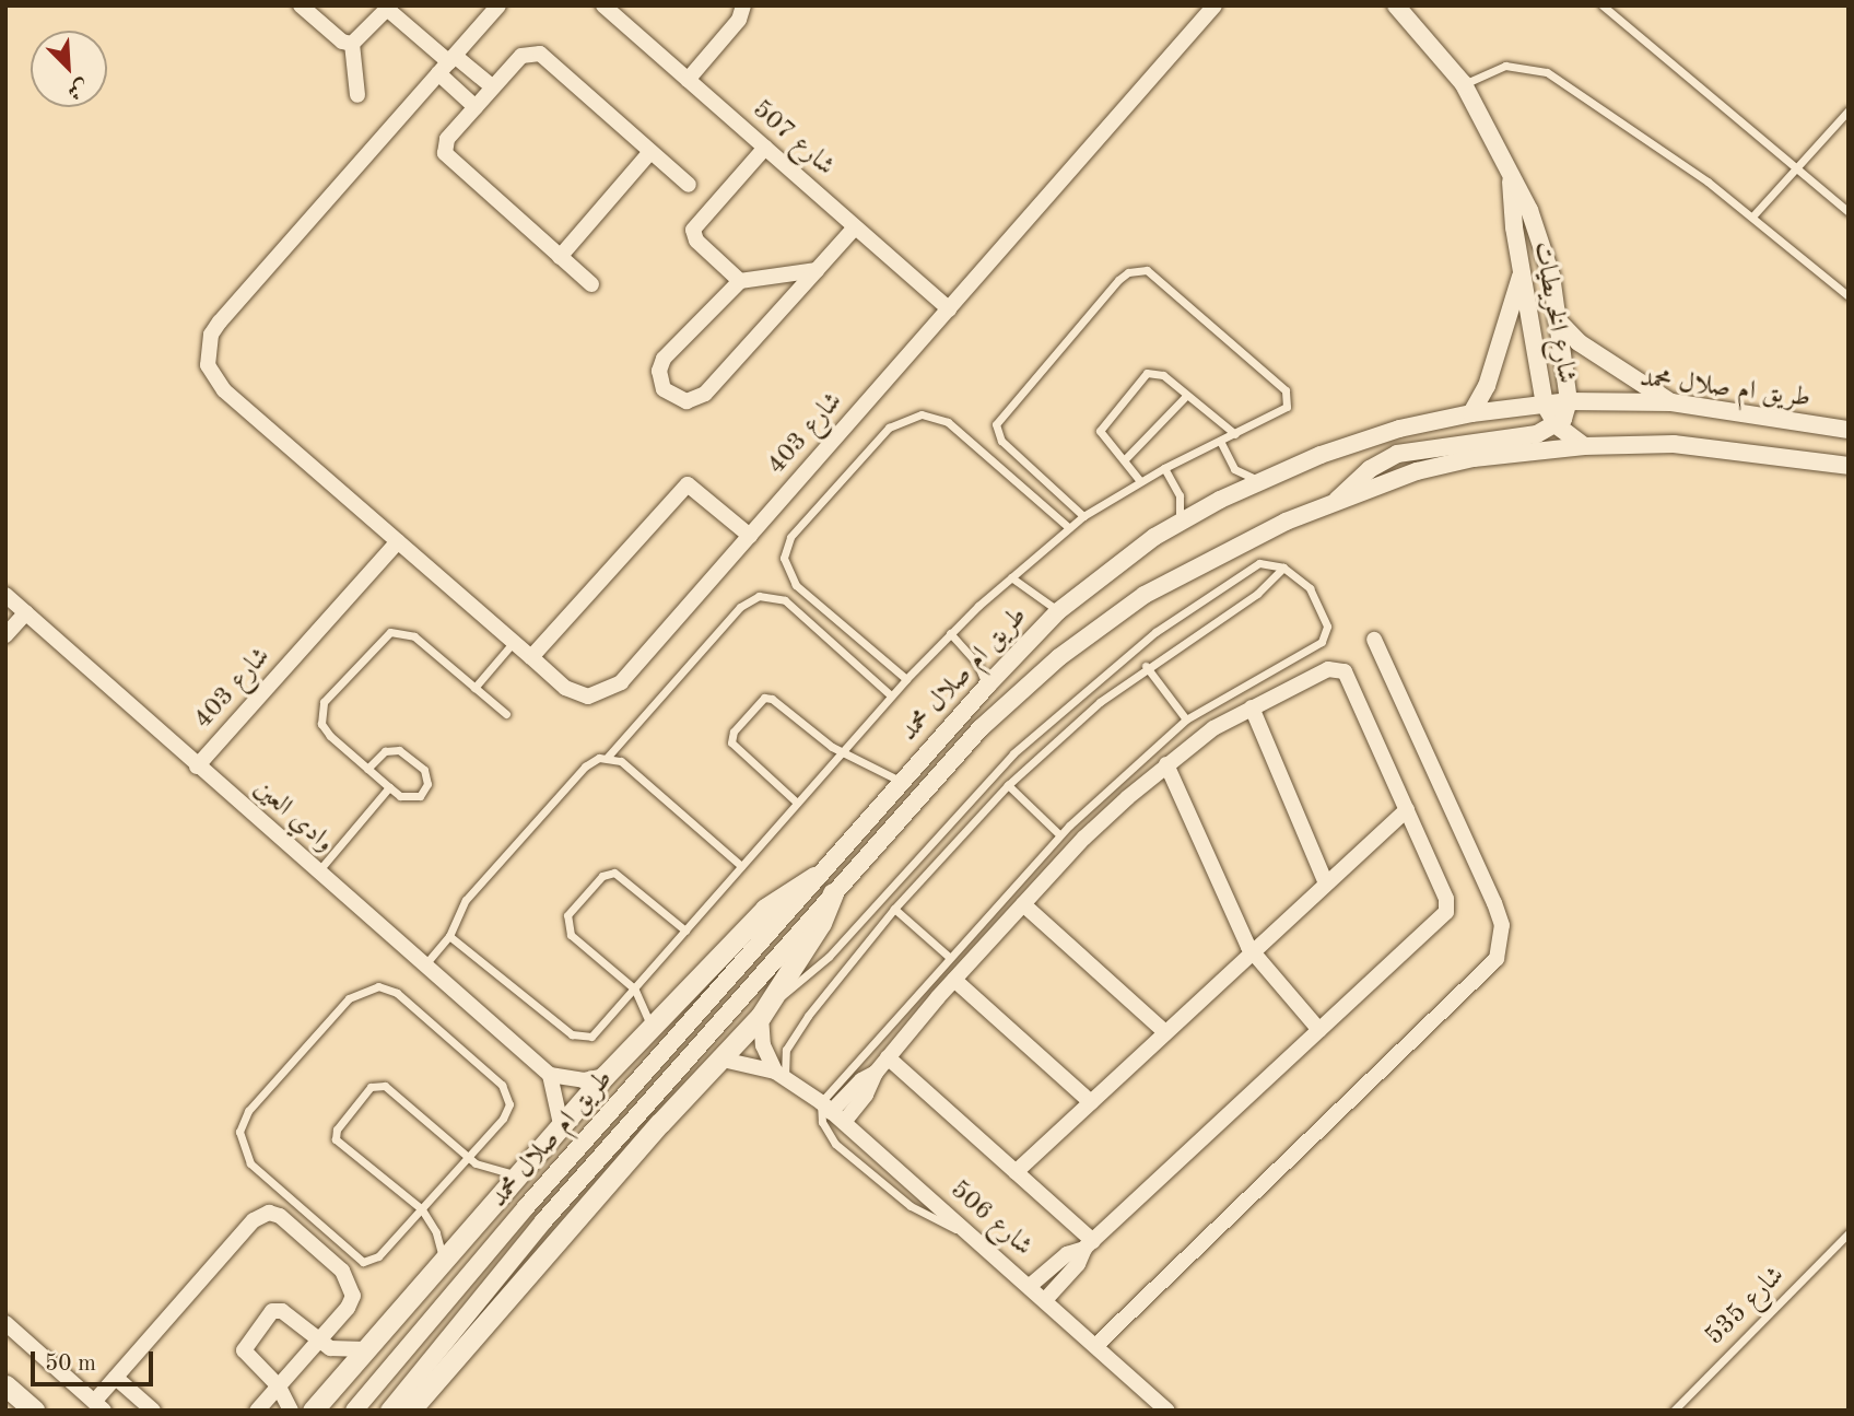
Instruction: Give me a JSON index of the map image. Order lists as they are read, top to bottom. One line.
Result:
{"streets":{"street":["شارع 507","شارع الخريطيات","طريق ام صلال محمد","شارع 403","وادي العين","شارع 506"],"lane":["شارع 535"]},"crossings":[["شارع 507","شارع 403"],["شارع الخريطيات","طريق ام صلال محمد"],["شارع 403","وادي العين"]],"scale_bar":"50 m","north":"bottom right"}
